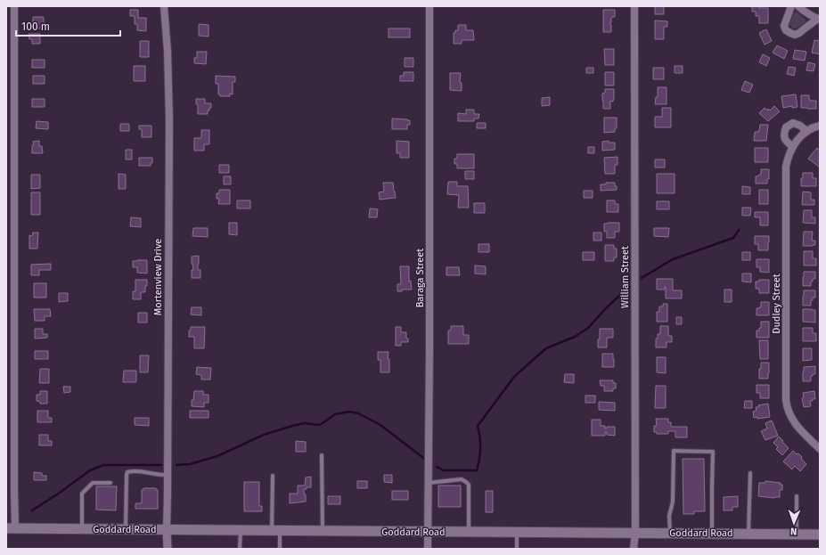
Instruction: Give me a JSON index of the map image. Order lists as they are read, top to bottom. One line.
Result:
{"streets":{"main road":["Goddard Road"],"street":["Mortenview Drive","William Street","Baraga Street","Dudley Street"]},"crossings":[["Mortenview Drive","Goddard Road"],["William Street","Goddard Road"],["Baraga Street","Goddard Road"]],"scale_bar":"100 m","north":"bottom"}
